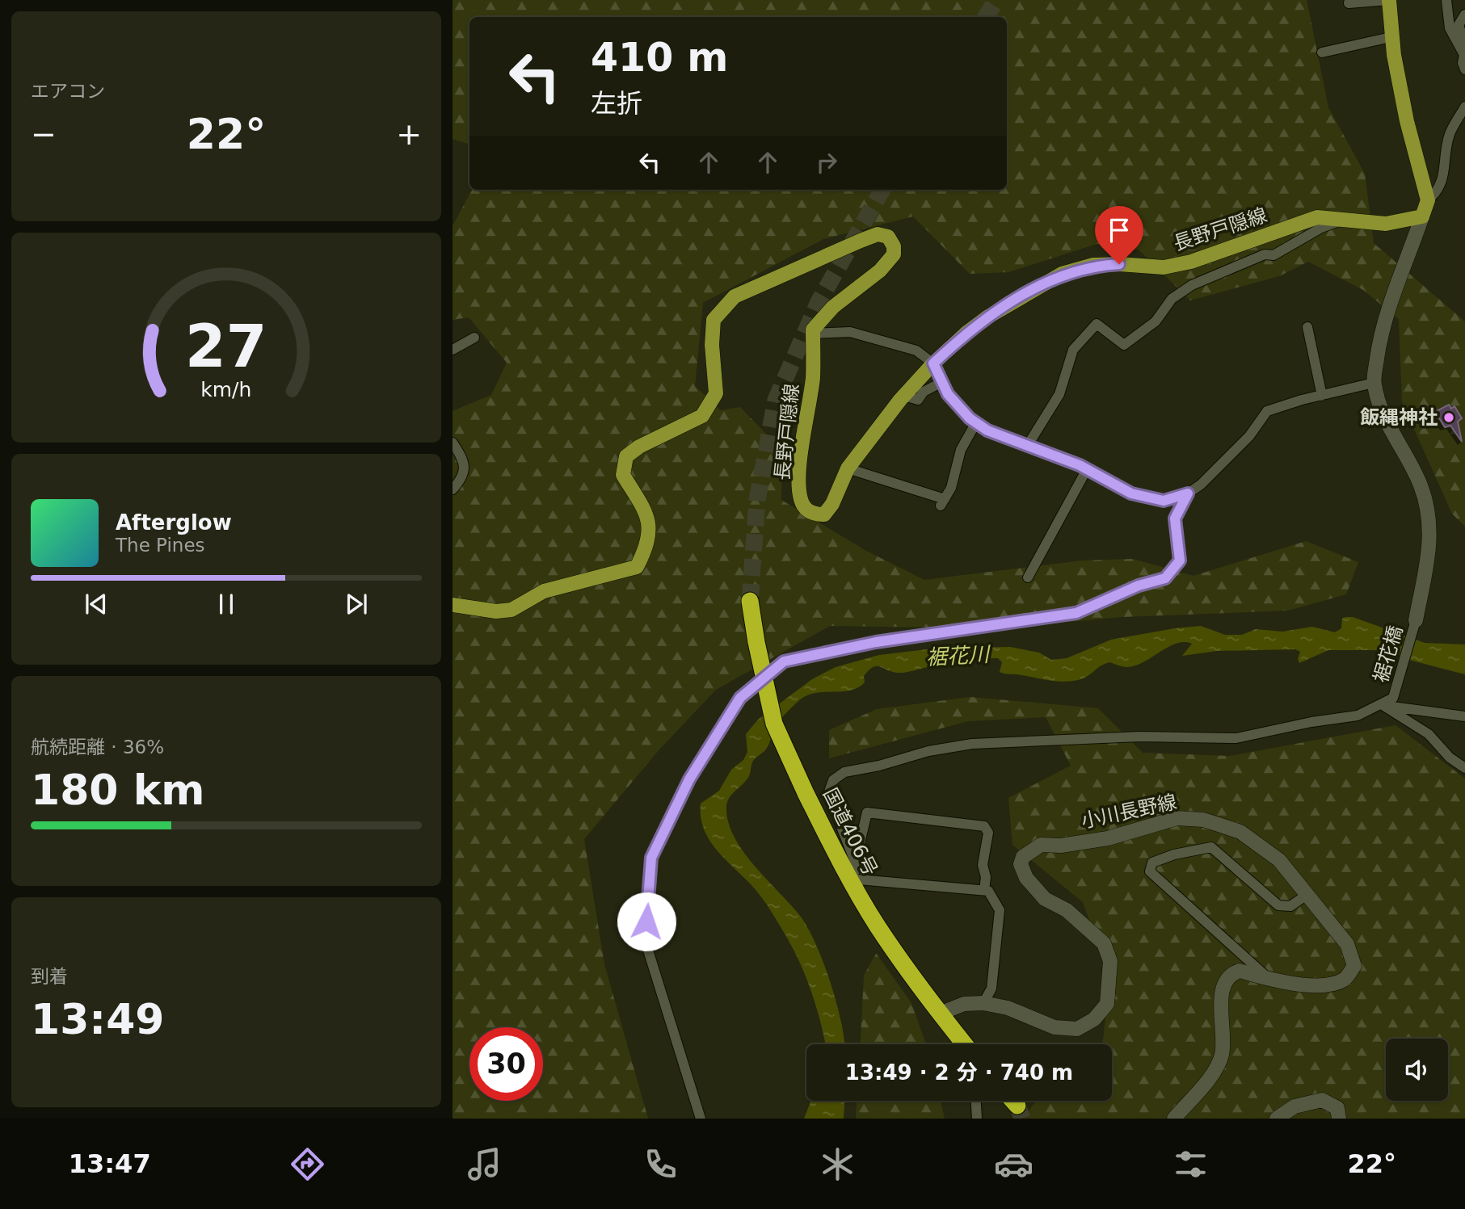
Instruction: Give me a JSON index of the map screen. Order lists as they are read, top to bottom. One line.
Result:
{"streets":{"highway":["国道406号"],"main road":["長野戸隠線","小川長野線"],"street":["裾花橋"]},"crossings":[["小川長野線","国道406号"]],"water":["裾花川"],"places":["飯縄神社"],"page":{"tile":["エアコン",["航続距離 · 36%","180 km"],["到着","13:49"]],"turn":["410 m","左折"],"heat":["−","22°","+"],"song":["Afterglow","The Pines"],"limit":"30","trip":"13:49 · 2 分 · 740 m","tabs":["13:47","22°"],"gauge":["27","km/h"]}}
